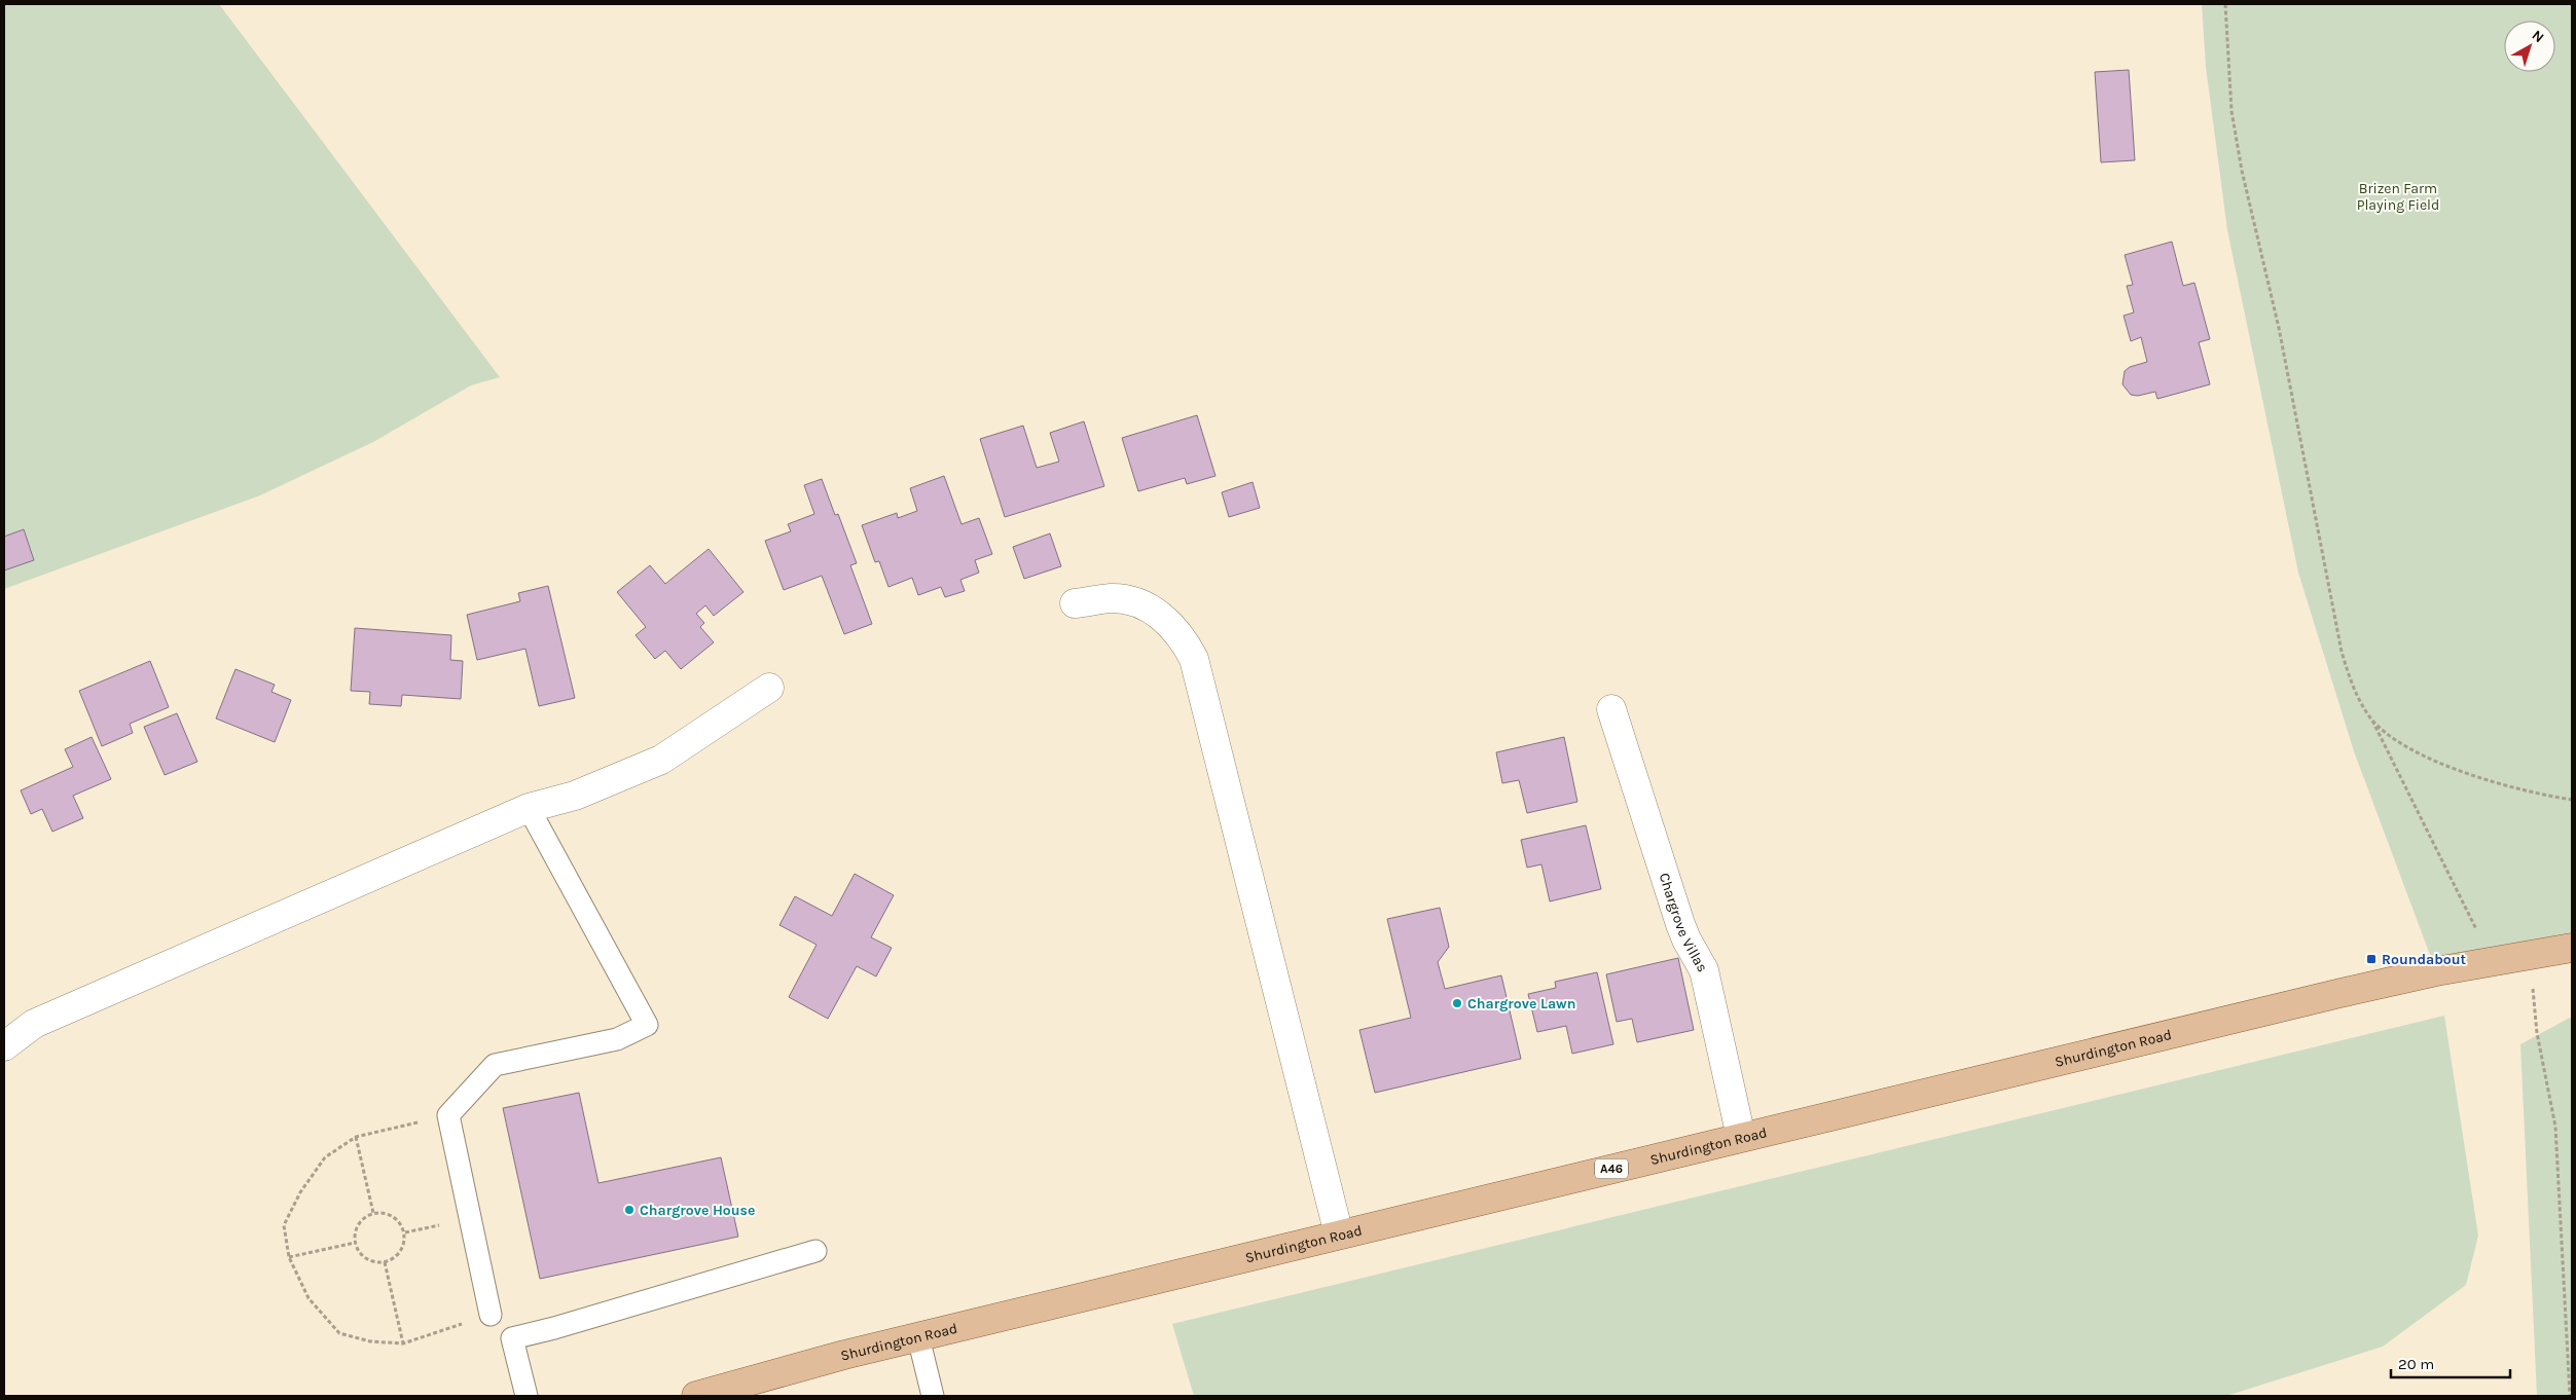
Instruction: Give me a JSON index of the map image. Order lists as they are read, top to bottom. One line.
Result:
{"streets":{"main road":["Shurdington Road","A46"],"street":["Chargrove Villas"]},"crossings":[["Chargrove Villas","Shurdington Road"]],"parks":["Brizen Farm Playing Field"],"places":{"transit":["Roundabout"],"other":["Chargrove Lawn","Chargrove House"]},"scale_bar":"20 m","north":"top right"}
